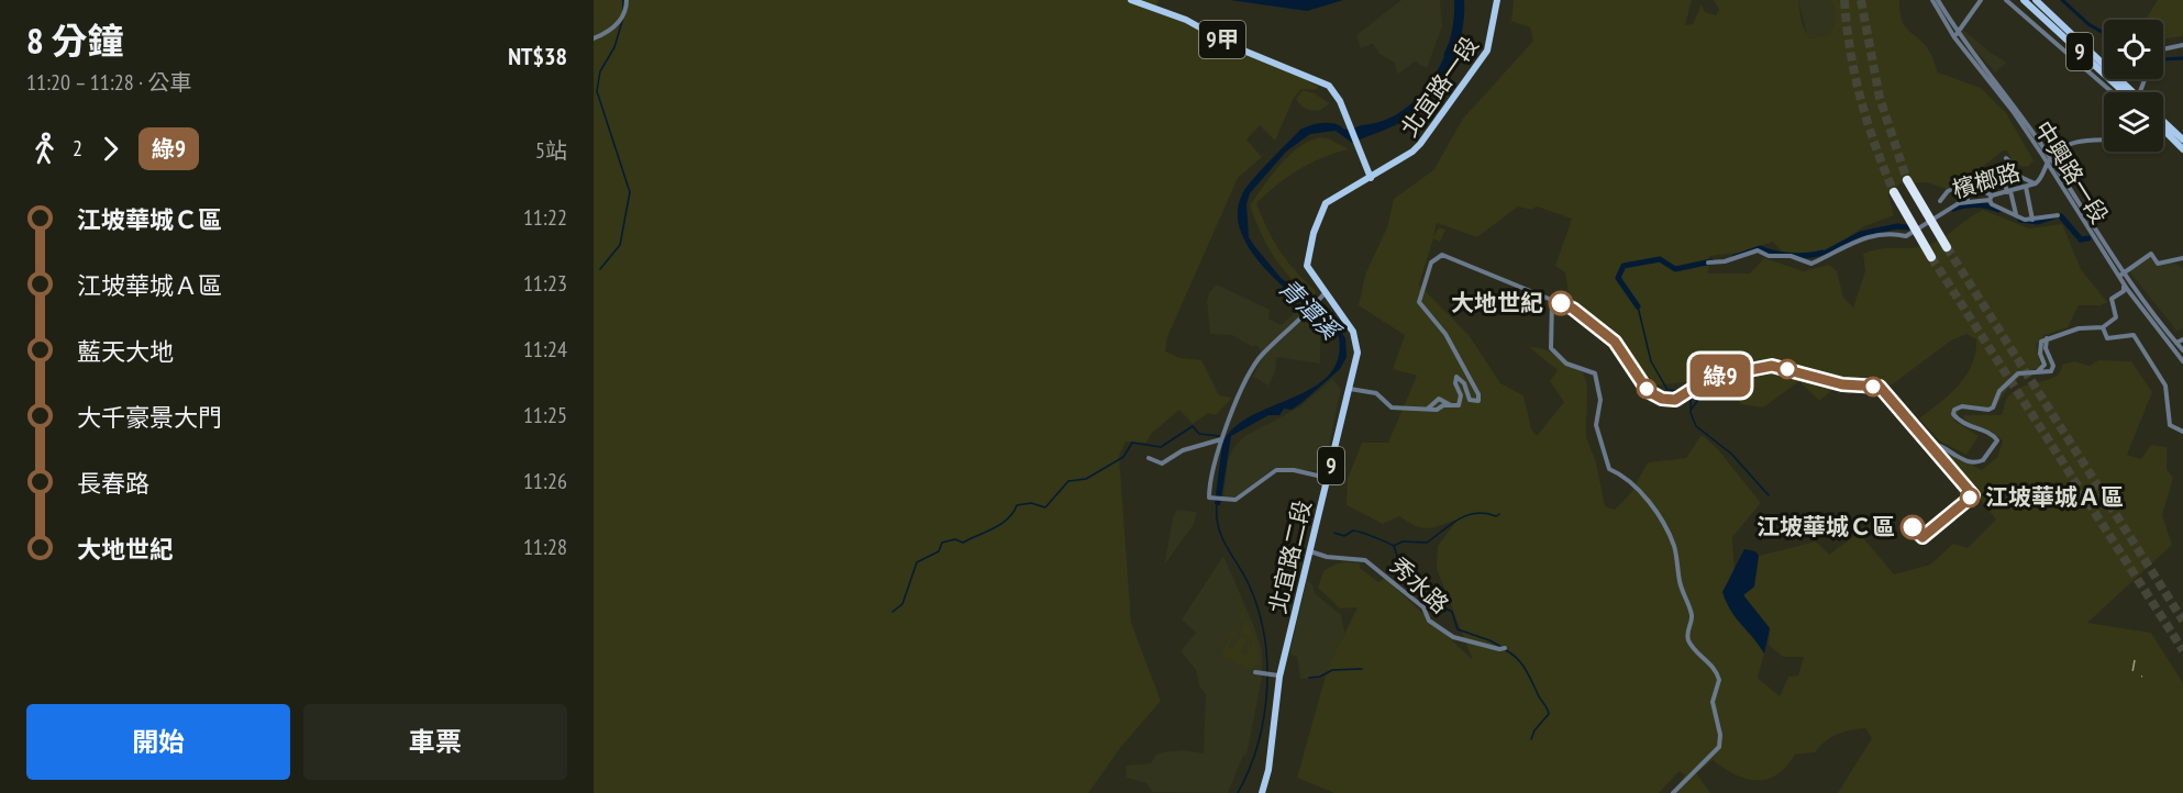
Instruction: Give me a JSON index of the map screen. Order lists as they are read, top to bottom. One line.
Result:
{"streets":{"main road":["9甲","9","北宜路一段","北宜路二段"],"street":["中興路一段","檳榔路","秀水路"]},"crossings":[["9甲","北宜路一段"],["9甲","北宜路二段"],["北宜路一段","北宜路二段"],["中興路一段","檳榔路"],["北宜路二段","秀水路"]],"water":["青潭溪"],"places":["大地世紀","江坡華城Ａ區","江坡華城Ｃ區"],"lines":["bus line 綠9"],"page":{"heading":["8 分鐘","11:20 – 11:28 · 公車","NT$38"],"on_map":"綠9","legs":["2","綠9","5站"],"list":[{"name":"江坡華城Ｃ區","value":"11:22"},{"name":"江坡華城Ａ區","value":"11:23"},{"name":"藍天大地","value":"11:24"},{"name":"大千豪景大門","value":"11:25"},{"name":"長春路","value":"11:26"},{"name":"大地世紀","value":"11:28"}],"buttons":["開始","車票"]}}
